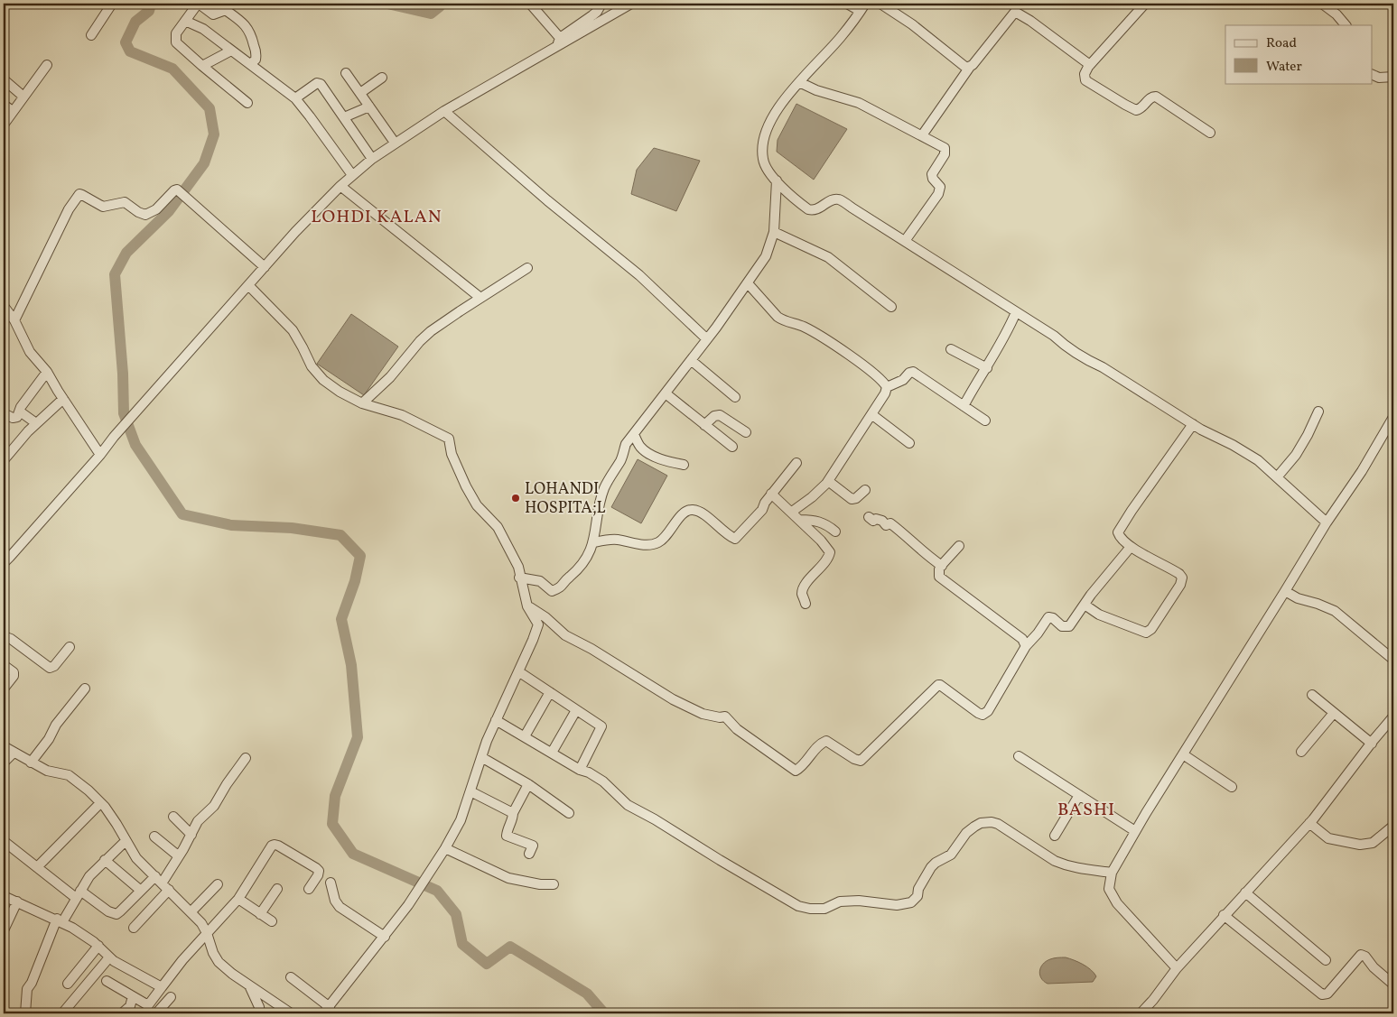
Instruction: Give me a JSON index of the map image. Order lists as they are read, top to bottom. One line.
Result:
{"districts":["LOHDI KALAN","BASHI"],"places":["LOHANDI HOSPITA;L"],"legend":["Road","Water"]}
